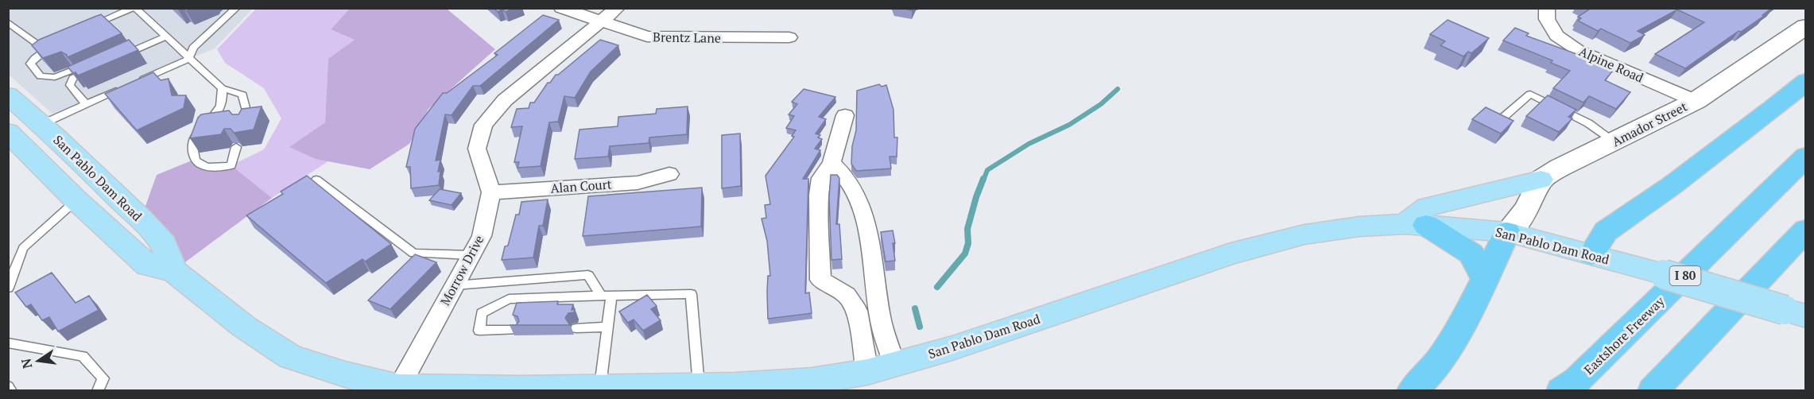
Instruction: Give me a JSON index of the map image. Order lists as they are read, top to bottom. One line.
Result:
{"streets":{"highway":["I 80","Eastshore Freeway"],"main road":["San Pablo Dam Road"],"street":["Brentz Lane","Alpine Road","Amador Street","Alan Court","Morrow Drive"]},"crossings":[["Alpine Road","Amador Street"],["San Pablo Dam Road","Morrow Drive"],["Alan Court","Morrow Drive"]],"north":"left"}
